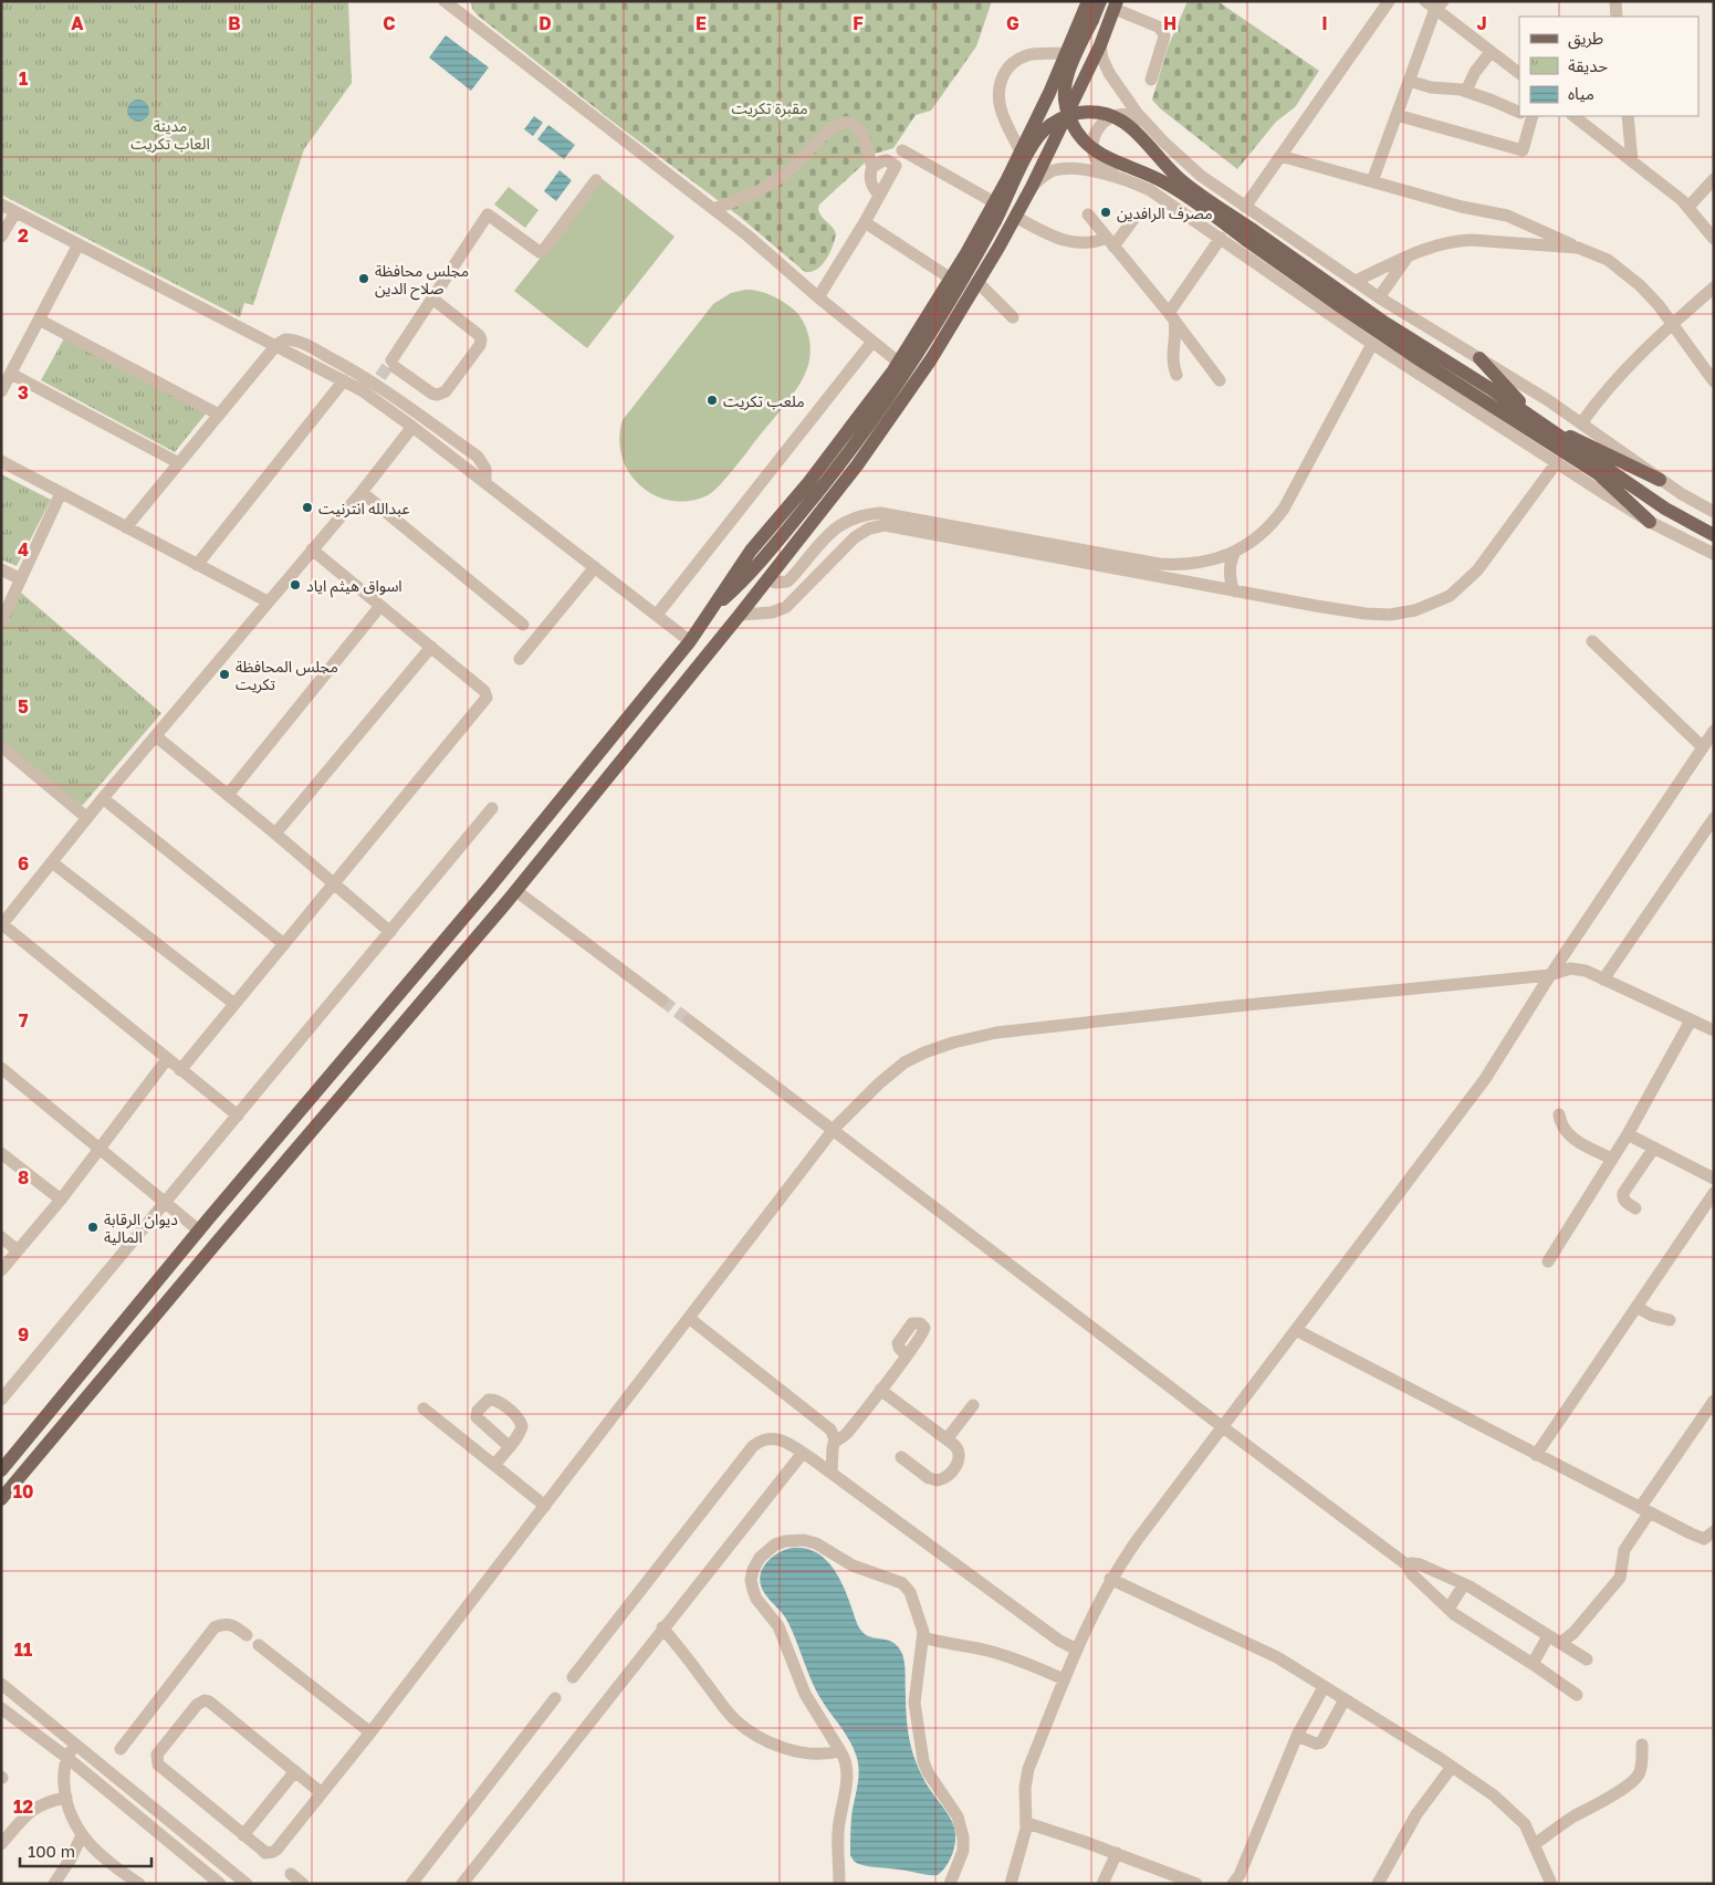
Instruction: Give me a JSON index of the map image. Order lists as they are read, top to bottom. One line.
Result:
{"parks":["مقبرة تكريت","مدينة العاب تكريت"],"places":["مصرف الرافدين","مجلس محافظة صلاح الدين","ملعب تكريت","عبدالله انترنيت","اسواق هيثم اياد","مجلس المحافظة تكريت","ديوان الرقابة المالية"],"legend":["طريق","حديقة","مياه"],"scale_bar":"100 m","grid":{"columns":["A","B","C","D","E","F","G","H","I","J"],"rows":["1","2","3","4","5","6","7","8","9","10","11","12"]}}
